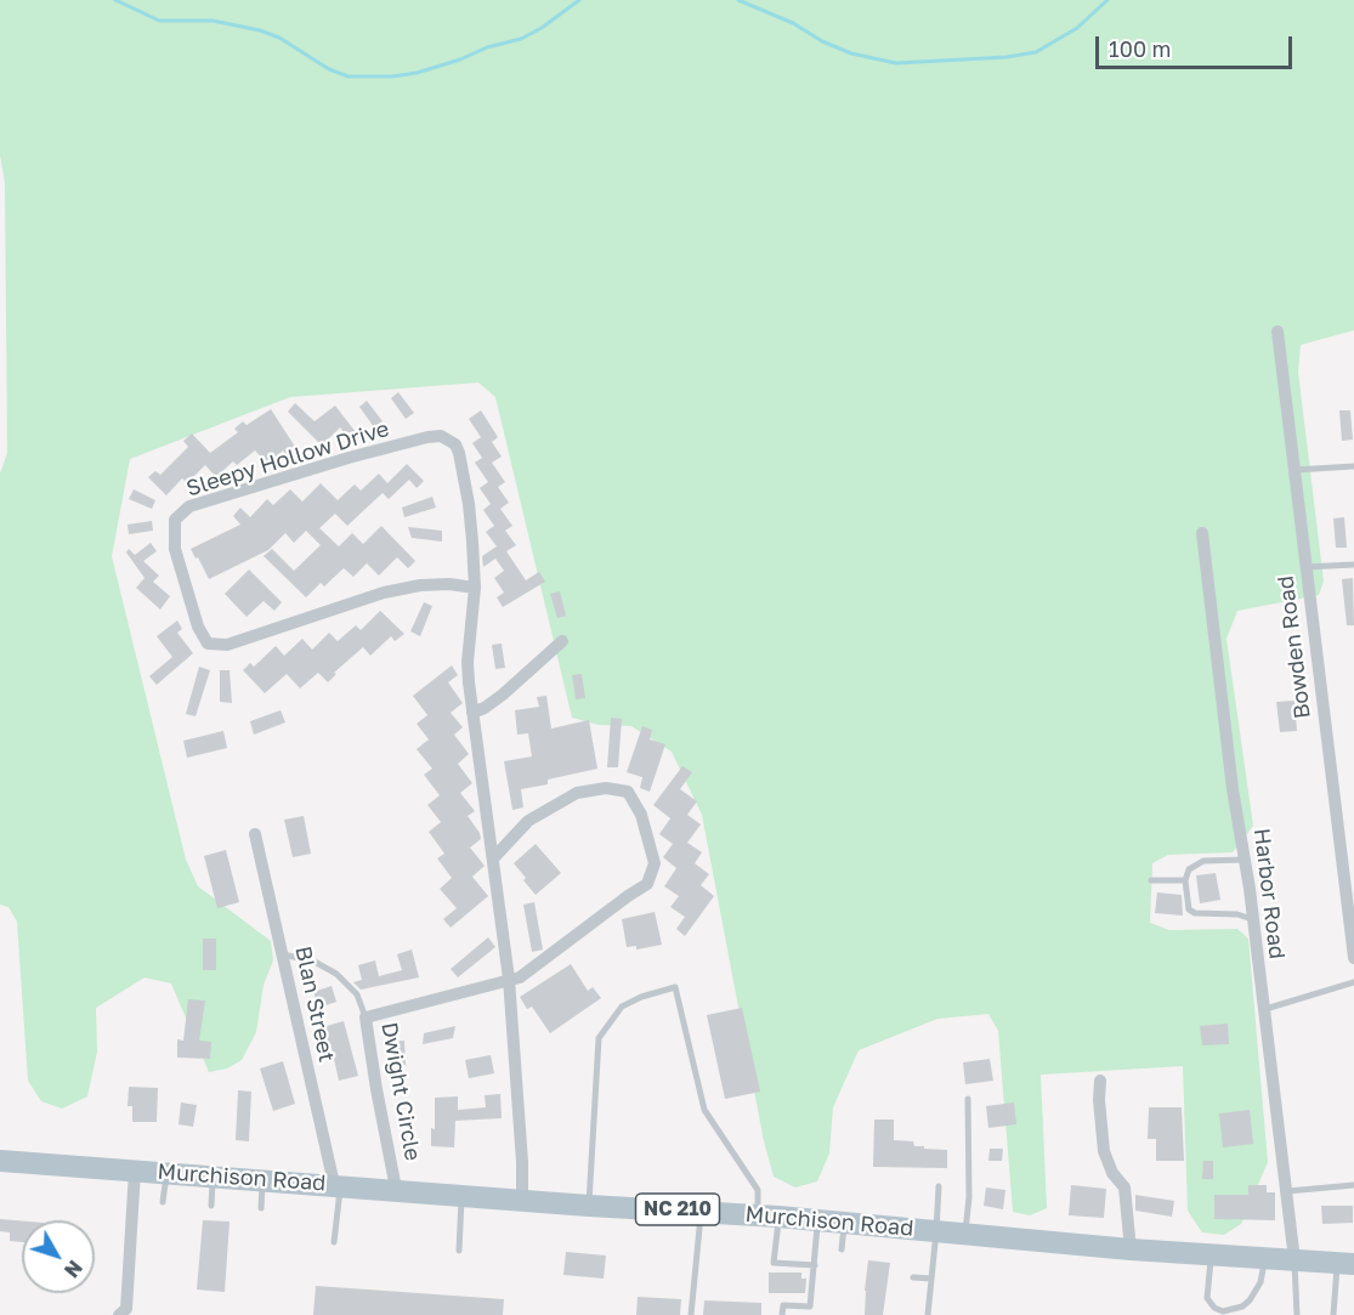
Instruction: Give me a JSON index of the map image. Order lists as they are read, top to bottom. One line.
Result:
{"streets":{"main road":["Murchison Road","NC 210"],"street":["Sleepy Hollow Drive","Bowden Road","Harbor Road","Blan Street","Dwight Circle"]},"crossings":[["Sleepy Hollow Drive","Dwight Circle"],["Sleepy Hollow Drive","Murchison Road"],["Harbor Road","Murchison Road"],["Blan Street","Murchison Road"],["Dwight Circle","Murchison Road"]],"scale_bar":"100 m","north":"bottom right"}
